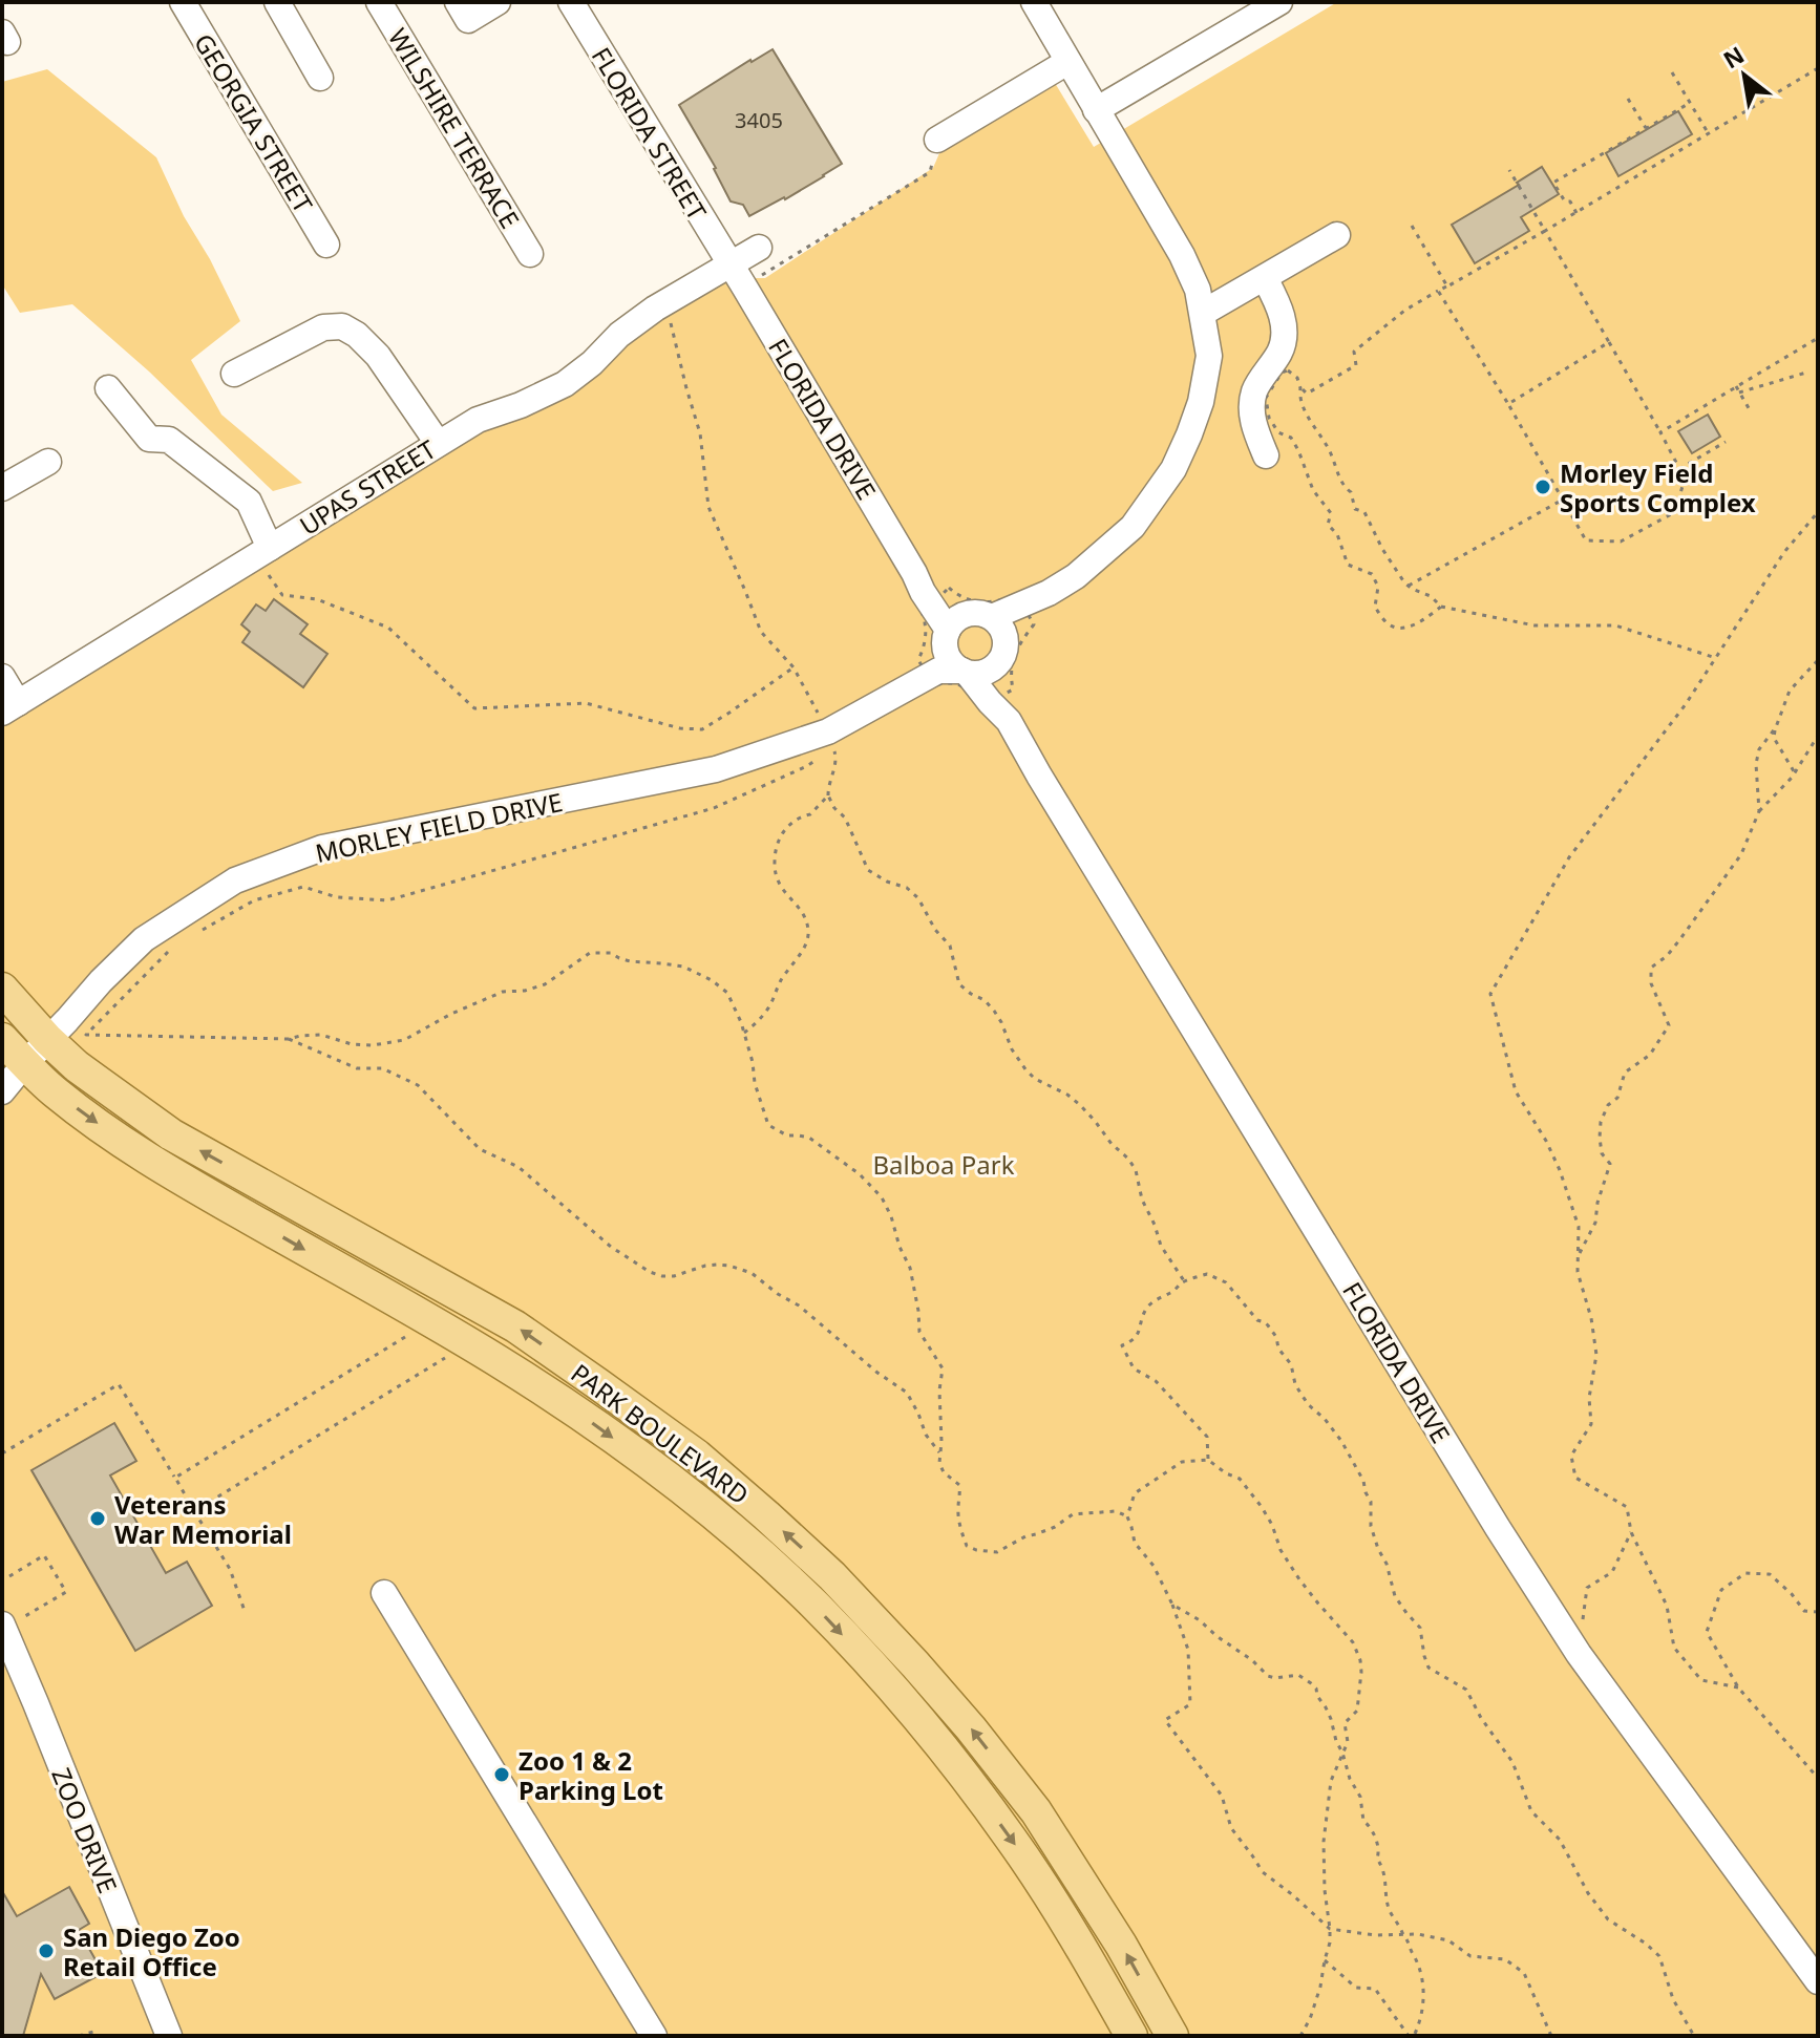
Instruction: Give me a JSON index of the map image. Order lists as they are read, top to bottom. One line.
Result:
{"streets":{"main road":["PARK BOULEVARD"],"street":["GEORGIA STREET","WILSHIRE TERRACE","FLORIDA STREET","FLORIDA DRIVE","UPAS STREET","MORLEY FIELD DRIVE","ZOO DRIVE"]},"crossings":[["FLORIDA STREET","FLORIDA DRIVE"],["FLORIDA STREET","UPAS STREET"],["FLORIDA DRIVE","UPAS STREET"],["FLORIDA DRIVE","MORLEY FIELD DRIVE"],["MORLEY FIELD DRIVE","PARK BOULEVARD"]],"parks":["Balboa Park"],"places":["Morley Field Sports Complex","Veterans War Memorial","Zoo 1 & 2 Parking Lot","San Diego Zoo Retail Office"],"house_numbers":["3405"],"north":"top left"}
